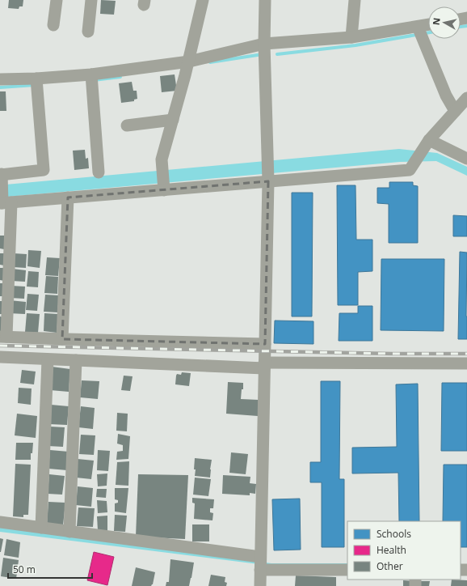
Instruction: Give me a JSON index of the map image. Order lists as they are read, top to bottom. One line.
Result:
{"legend":["Schools","Health","Other"],"scale_bar":"50 m","north":"left"}
